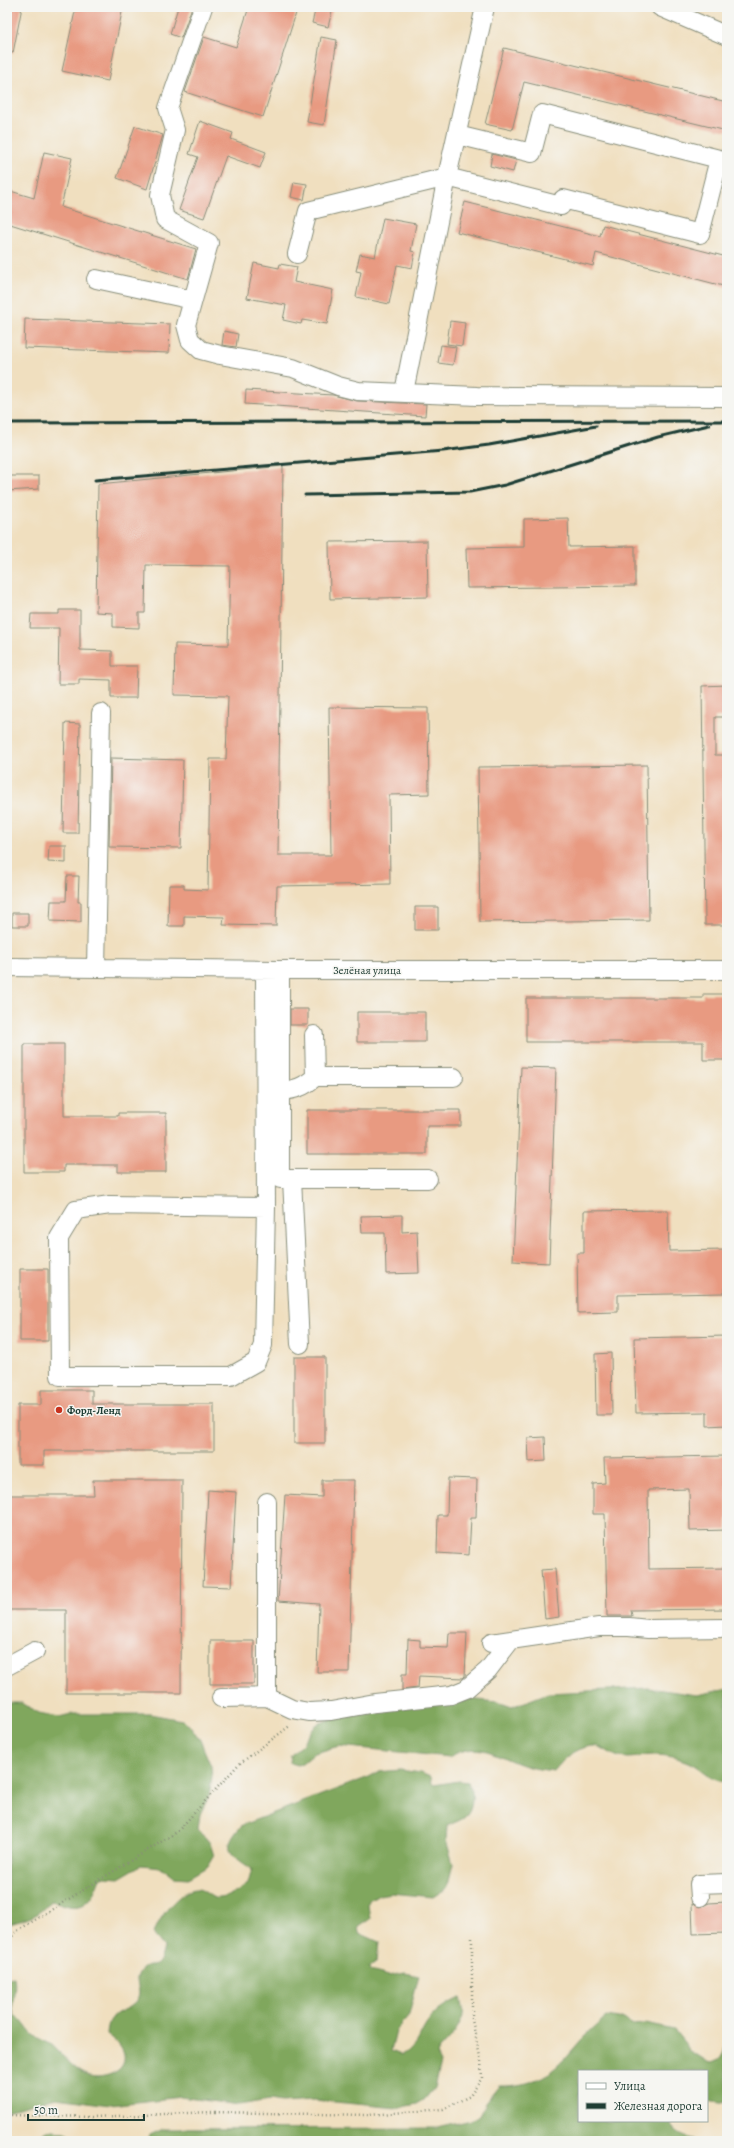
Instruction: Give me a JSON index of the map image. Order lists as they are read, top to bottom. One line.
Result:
{"streets":{"street":["Зелёная улица"]},"places":["Форд-Ленд"],"legend":["Улица","Железная дорога"],"scale_bar":"50 m"}
